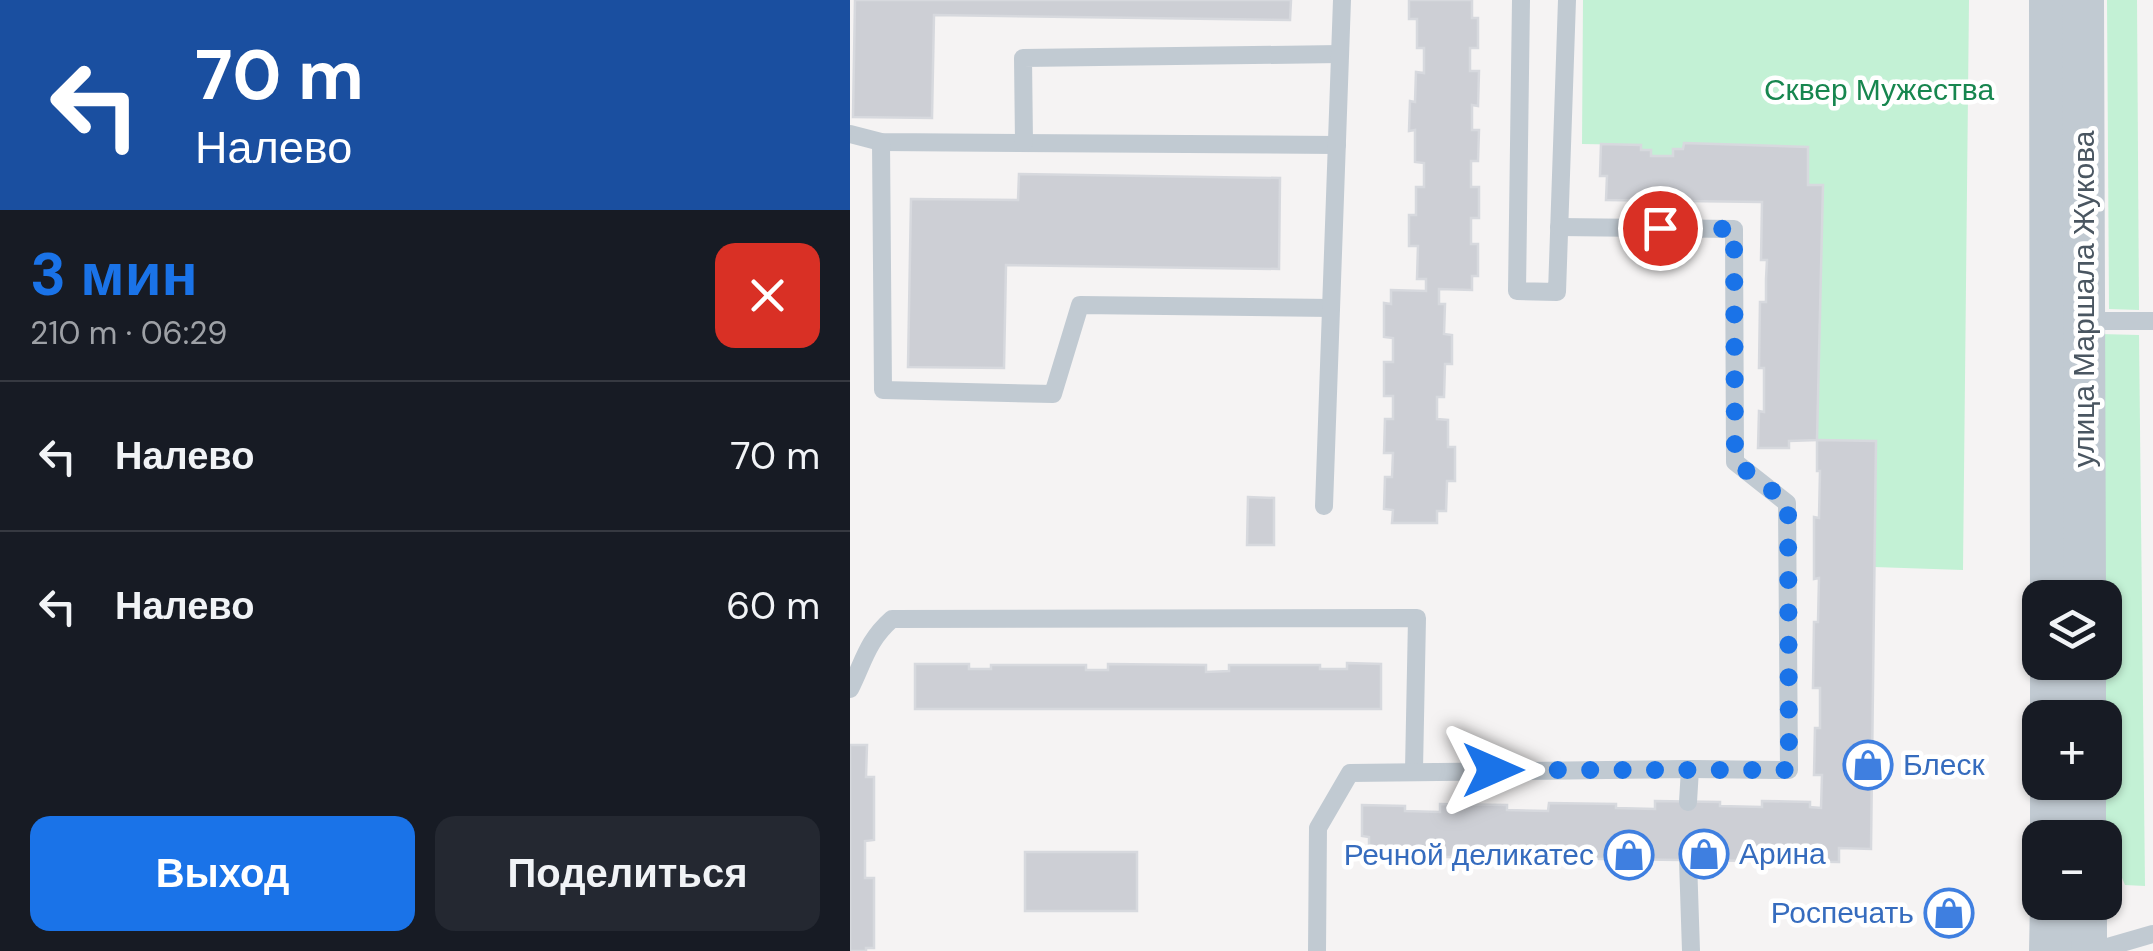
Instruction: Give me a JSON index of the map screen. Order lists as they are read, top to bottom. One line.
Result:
{"streets":{"street":["улица Маршала Жукова"]},"parks":["Сквер Мужества"],"places":{"shop":["Блеск","Арина","Речной деликатес","Роспечать"]},"page":{"turn":["70 m","Налево"],"heading":["3 мин","210 m · 06:29"],"list":[{"name":"Налево","value":"70 m"},{"name":"Налево","value":"60 m"}],"map_buttons":["+","−"],"buttons":["Выход","Поделиться"]}}
